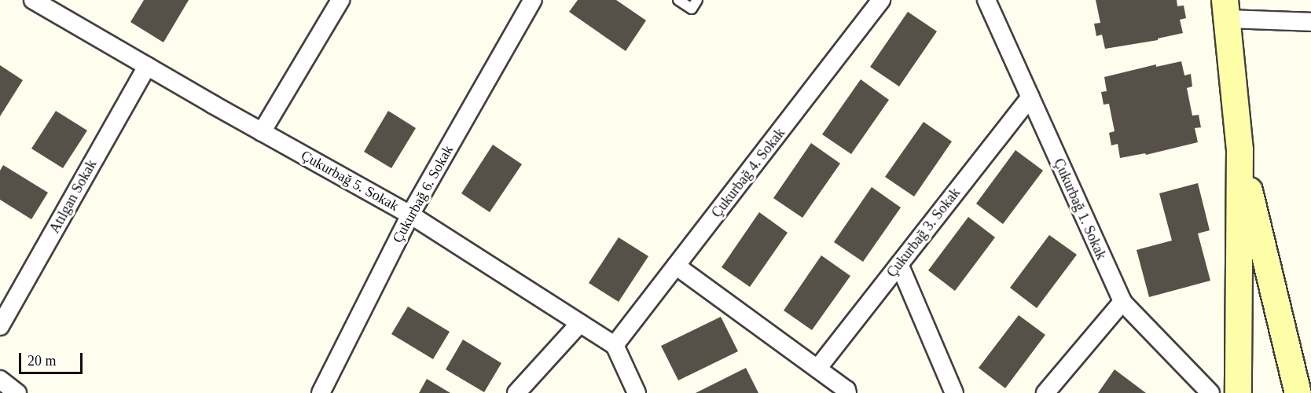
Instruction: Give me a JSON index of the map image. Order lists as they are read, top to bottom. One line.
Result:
{"streets":{"street":["Çukurbağ 4. Sokak","Çukurbağ 5. Sokak","Çukurbağ 6. Sokak","Atılgan Sokak","Çukurbağ 1. Sokak","Çukurbağ 3. Sokak"]},"crossings":[["Çukurbağ 4. Sokak","Çukurbağ 5. Sokak"],["Çukurbağ 5. Sokak","Çukurbağ 6. Sokak"],["Çukurbağ 5. Sokak","Atılgan Sokak"],["Çukurbağ 1. Sokak","Çukurbağ 3. Sokak"]],"scale_bar":"20 m"}
